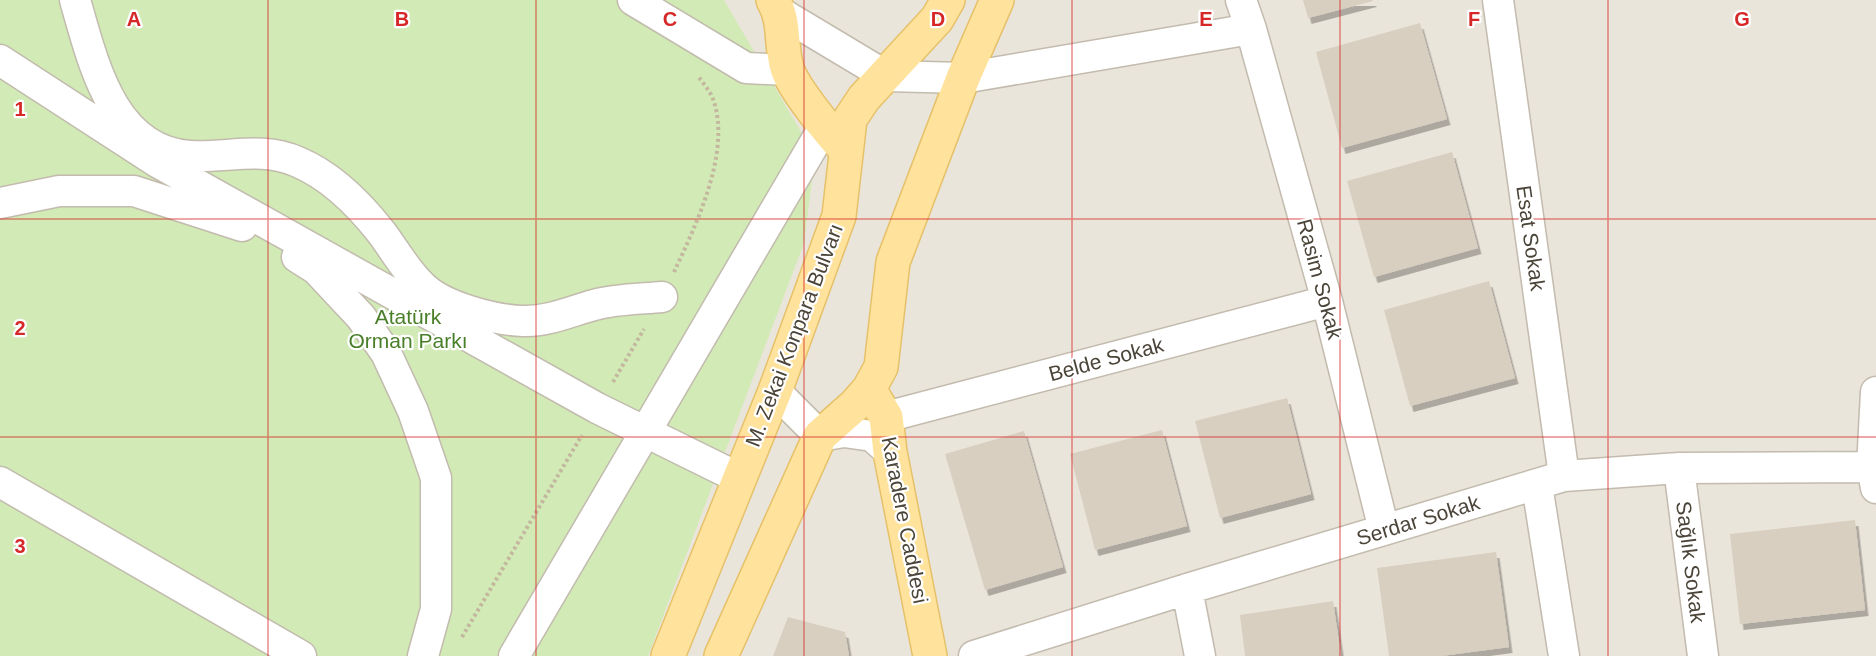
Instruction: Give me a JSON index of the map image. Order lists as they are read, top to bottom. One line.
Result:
{"streets":{"main road":["M. Zekai Konpara Bulvarı","Karadere Caddesi"],"street":["Esat Sokak","Rasim Sokak","Belde Sokak","Serdar Sokak","Sağlık Sokak"]},"crossings":[["Esat Sokak","Serdar Sokak"],["Rasim Sokak","Belde Sokak"],["Rasim Sokak","Serdar Sokak"],["Belde Sokak","Karadere Caddesi"],["Serdar Sokak","Sağlık Sokak"]],"parks":["Atatürk Orman Parkı"],"grid":{"columns":["A","B","C","D","E","F","G"],"rows":["1","2","3"]}}
